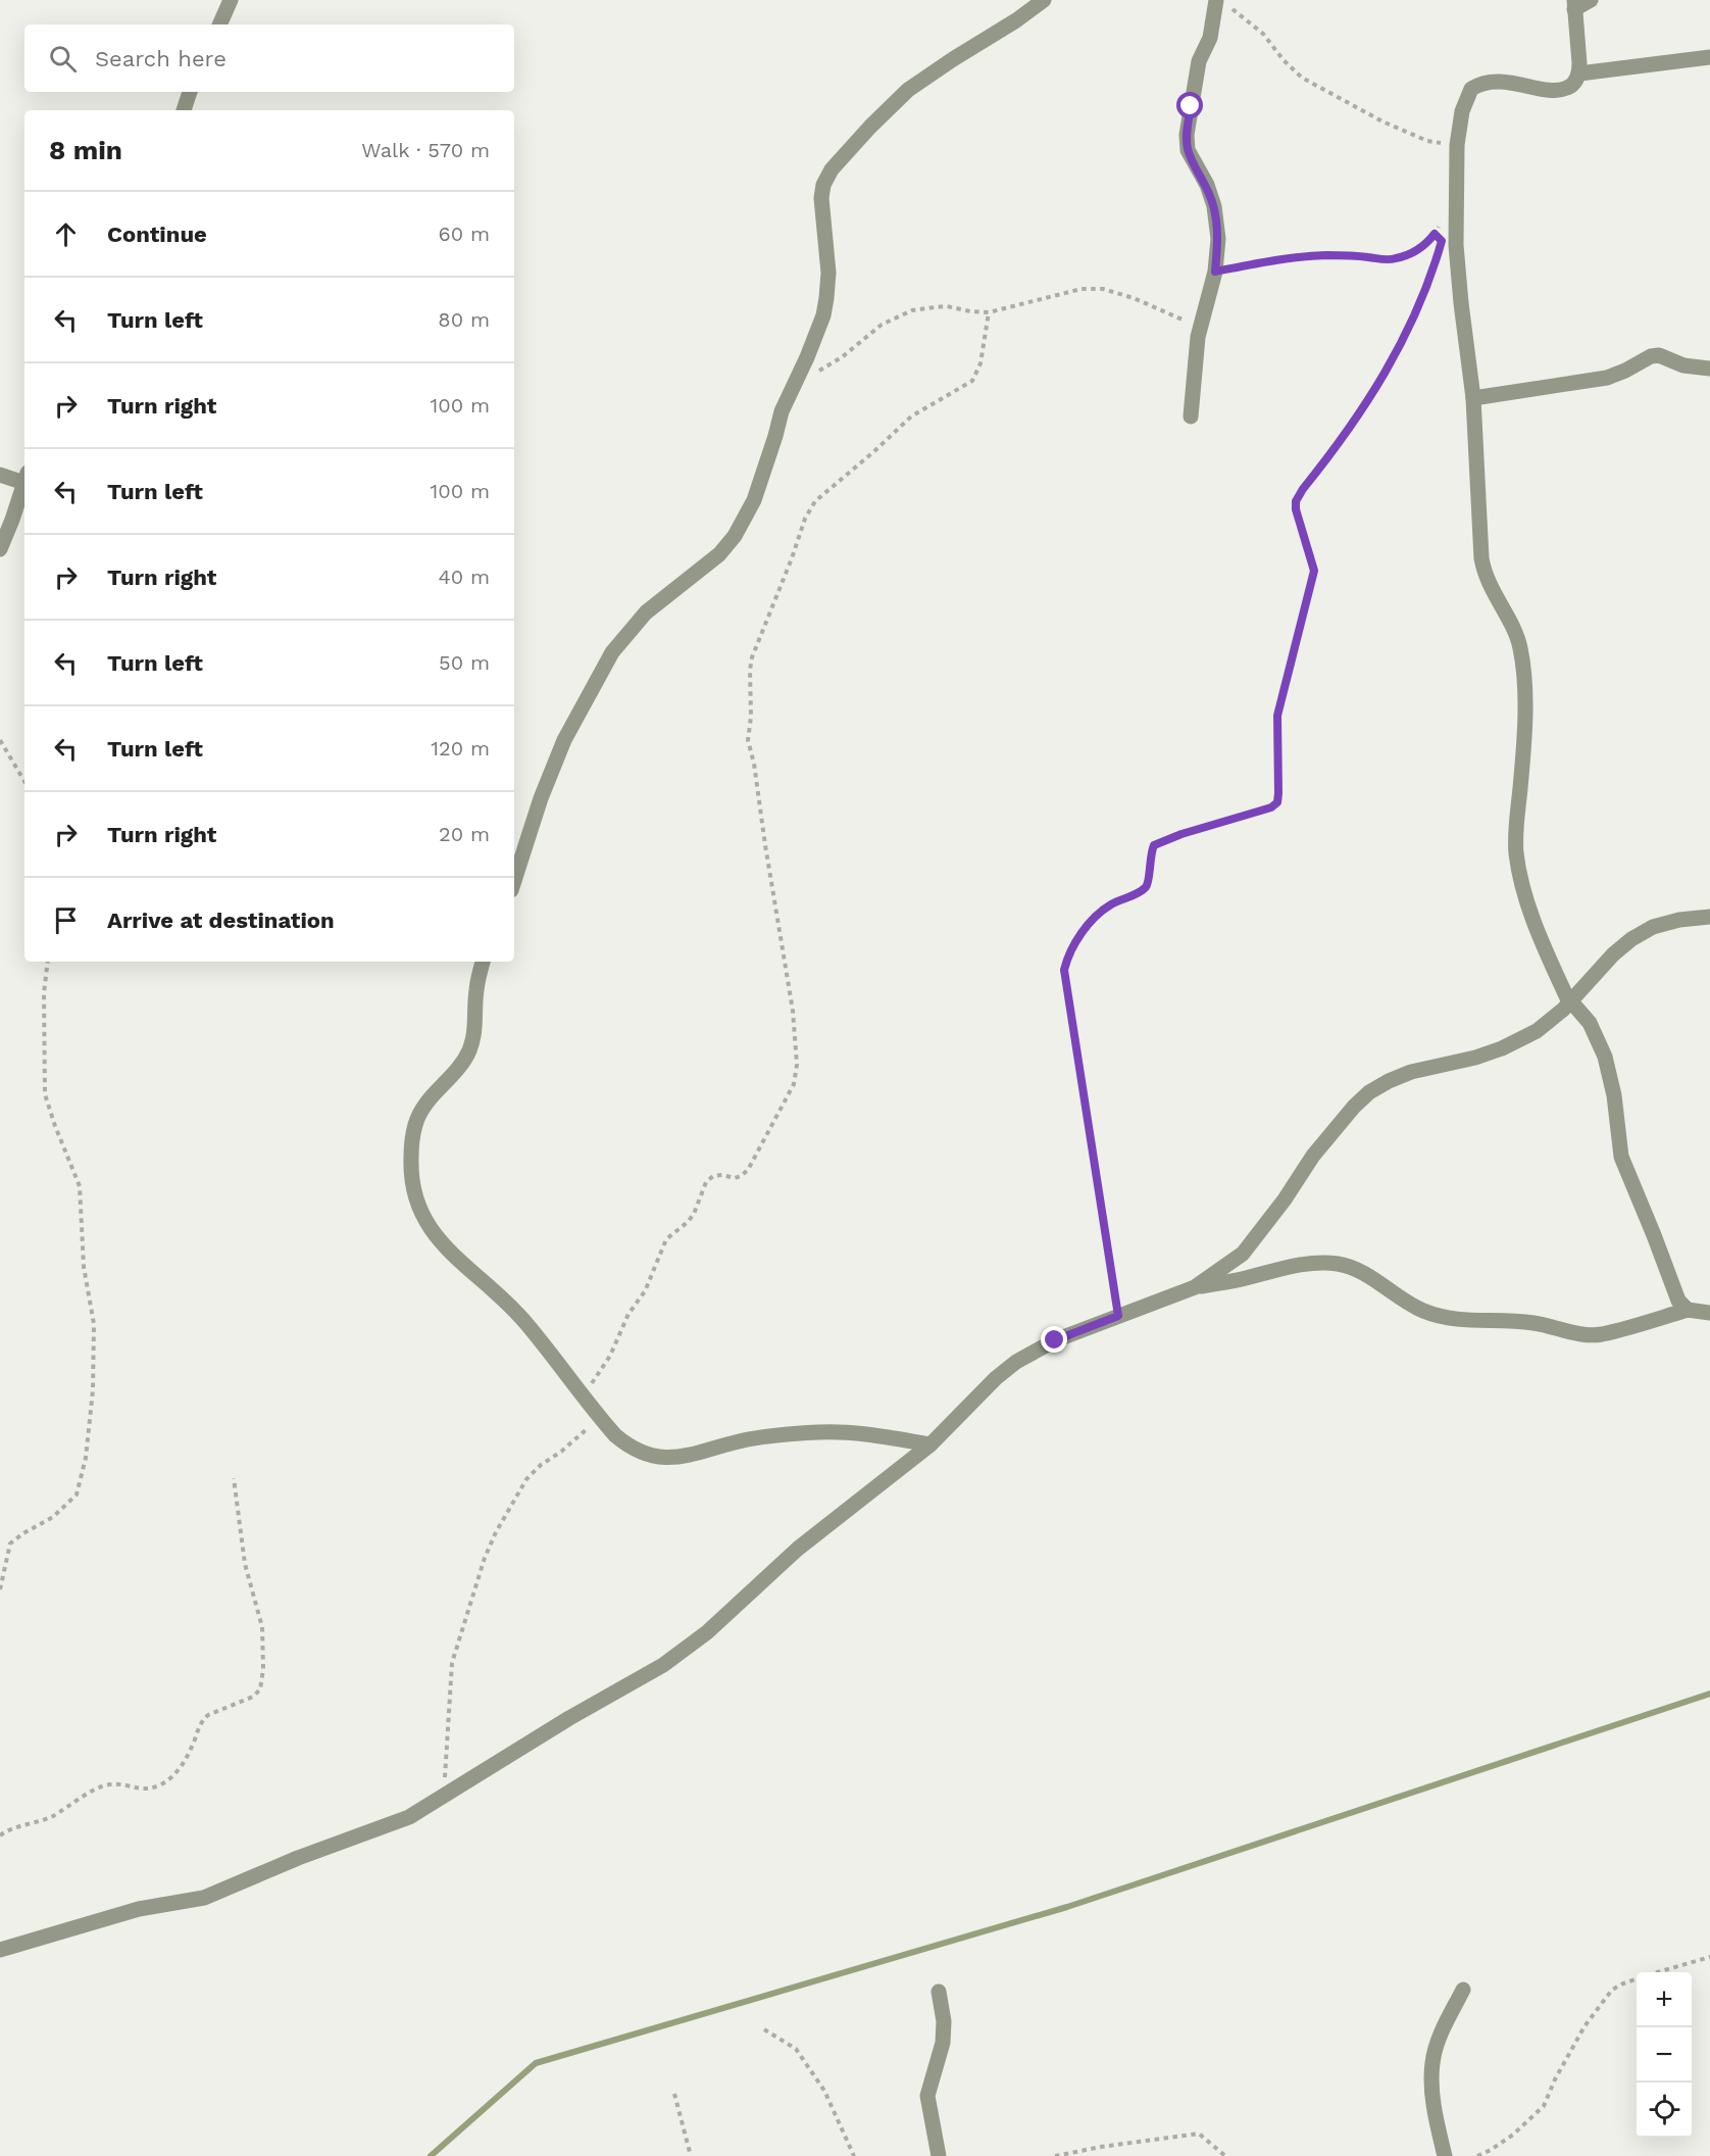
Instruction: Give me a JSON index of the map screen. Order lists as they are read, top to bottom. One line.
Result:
{"page":{"search":"Search here","heading":["8 min","Walk · 570 m"],"list":[["Continue","60 m"],["Turn left","80 m"],["Turn right","100 m"],["Turn left","100 m"],["Turn right","40 m"],["Turn left","50 m"],["Turn left","120 m"],["Turn right","20 m"],"Arrive at destination"],"map_buttons":["+","−"]}}
